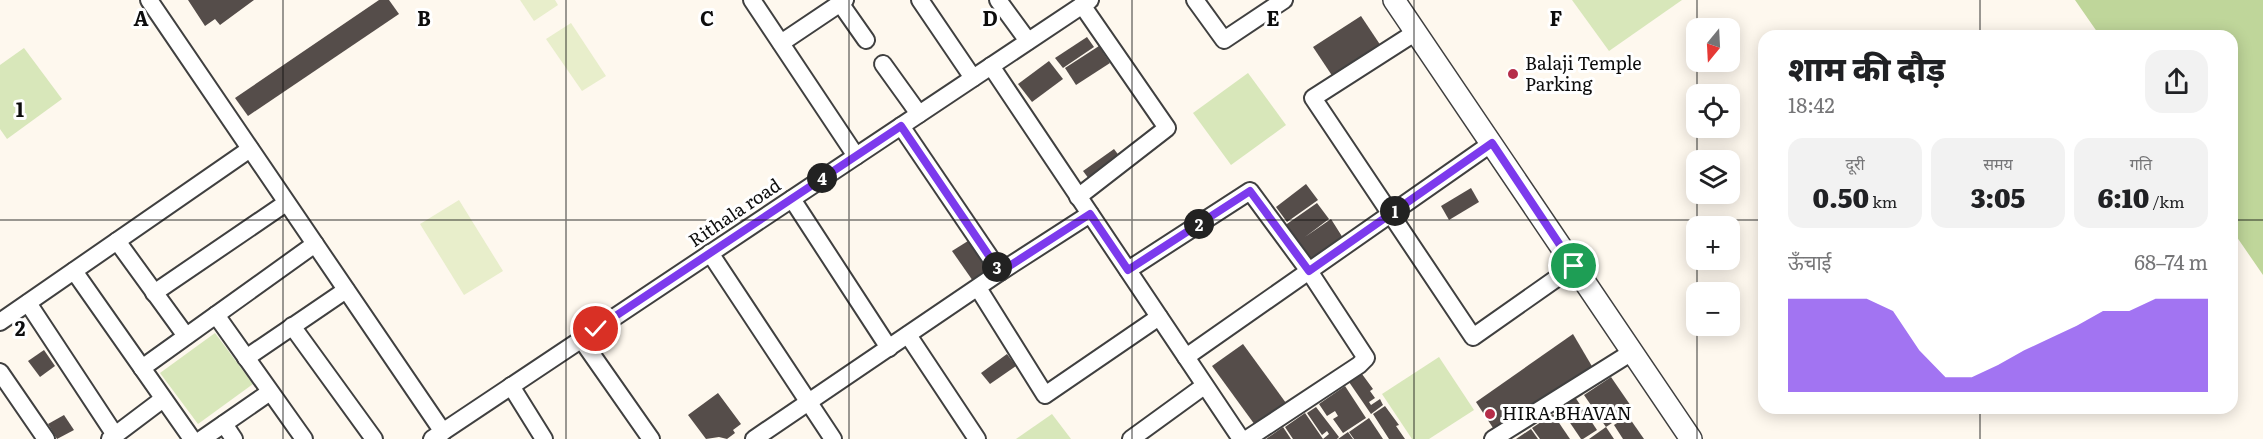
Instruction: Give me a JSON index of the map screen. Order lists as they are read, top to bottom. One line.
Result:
{"streets":{"street":["Rithala road"]},"places":["Balaji Temple Parking","HIRA BHAVAN"],"north":"bottom","page":{"map_buttons":["+","−"],"heading":["शाम की दौड़","18:42"],"stats":[["दूरी","0.50 km"],["समय","3:05"],["गति","6:10 /km"]],"pins":["4","1","2","3"],"chart":["ऊँचाई","68–74 m"]},"grid":{"columns":["A","B","C","D","E","F"],"rows":["1","2"]}}
